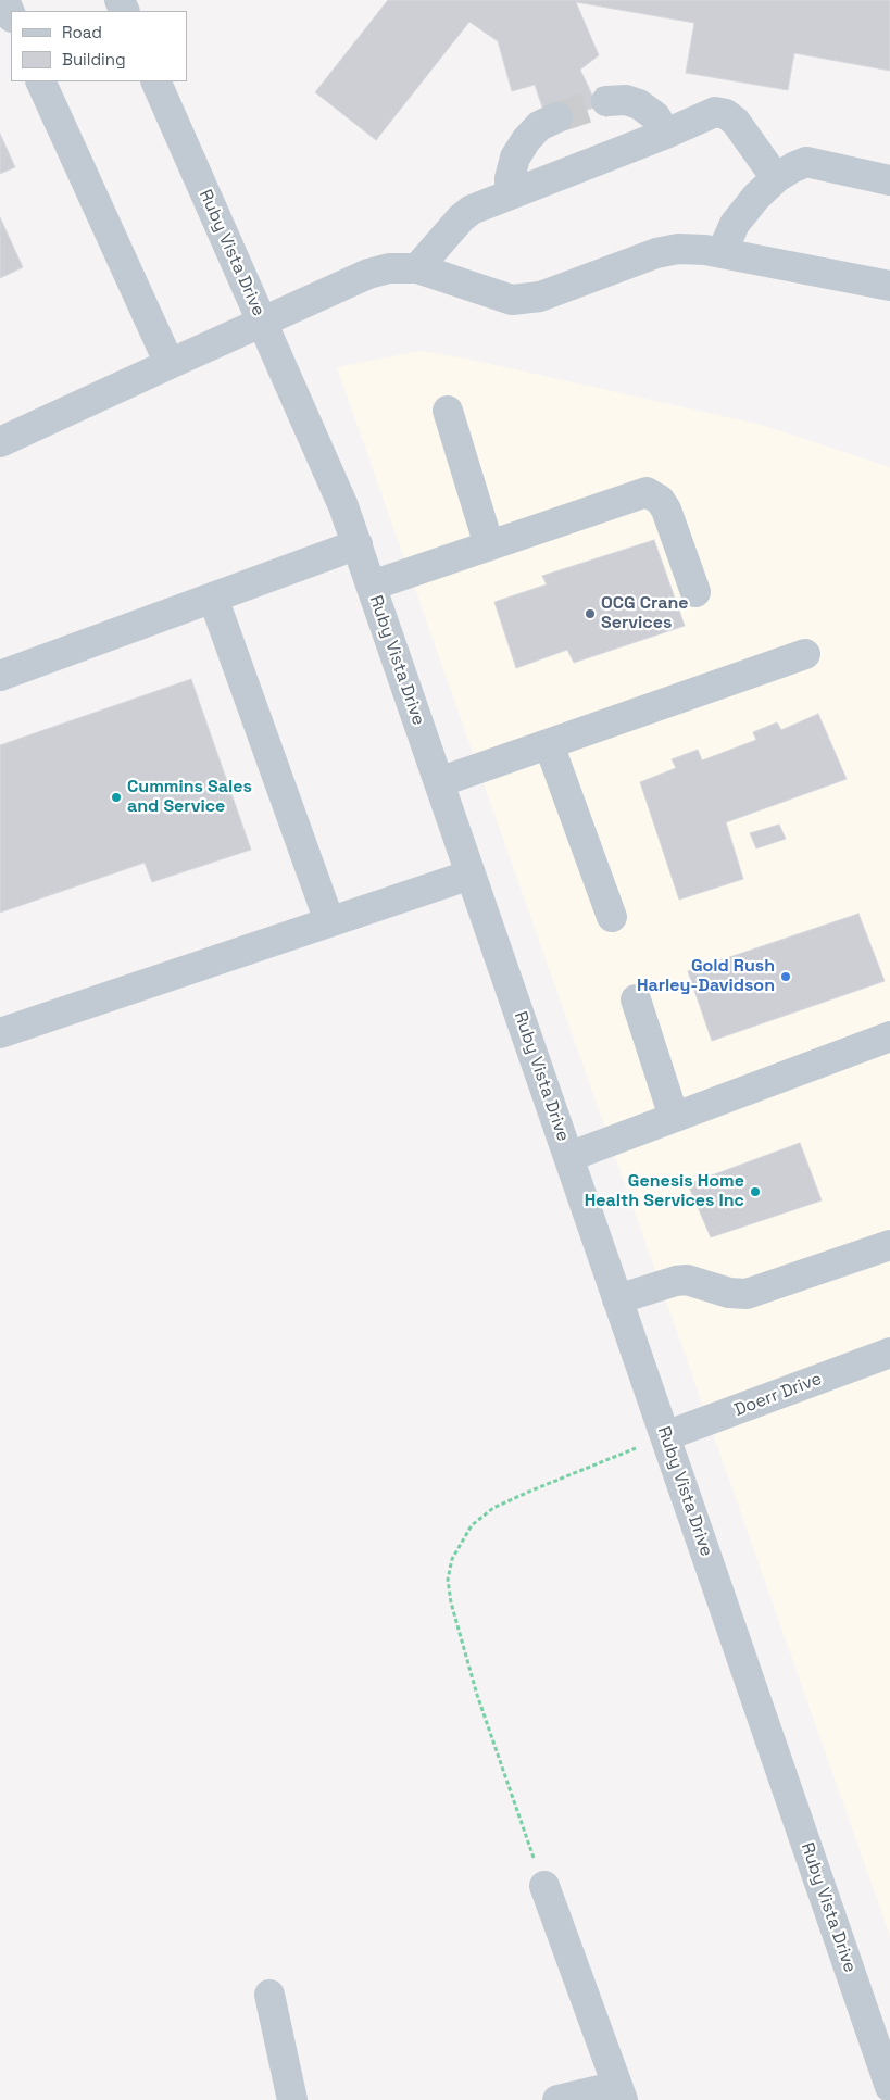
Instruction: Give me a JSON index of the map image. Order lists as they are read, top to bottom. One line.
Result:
{"streets":{"street":["Ruby Vista Drive","Doerr Drive"]},"crossings":[["Ruby Vista Drive","Doerr Drive"]],"places":["OCG Crane Services","Cummins Sales and Service","Gold Rush Harley-Davidson","Genesis Home Health Services Inc"],"legend":["Road","Building"]}
